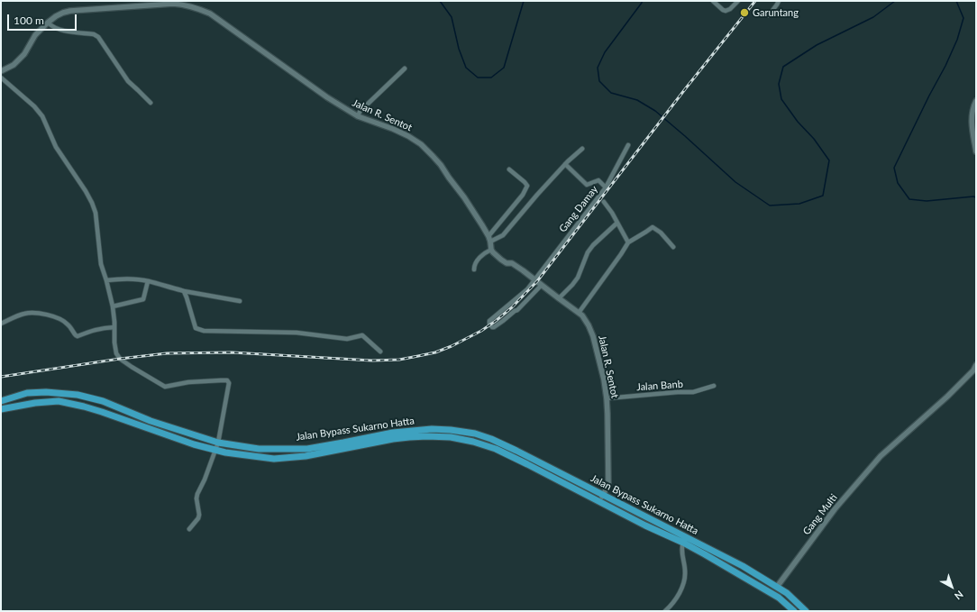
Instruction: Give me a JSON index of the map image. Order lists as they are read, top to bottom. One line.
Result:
{"streets":{"highway":["Jalan Bypass Sukarno Hatta"],"street":["Jalan R. Sentot","Gang Damay","Jalan Banb","Gang Multi"]},"crossings":[["Jalan R. Sentot","Gang Damay"],["Jalan R. Sentot","Jalan Banb"],["Jalan R. Sentot","Jalan Bypass Sukarno Hatta"],["Jalan Bypass Sukarno Hatta","Gang Multi"]],"places":["Garuntang"],"scale_bar":"100 m","north":"bottom right"}
